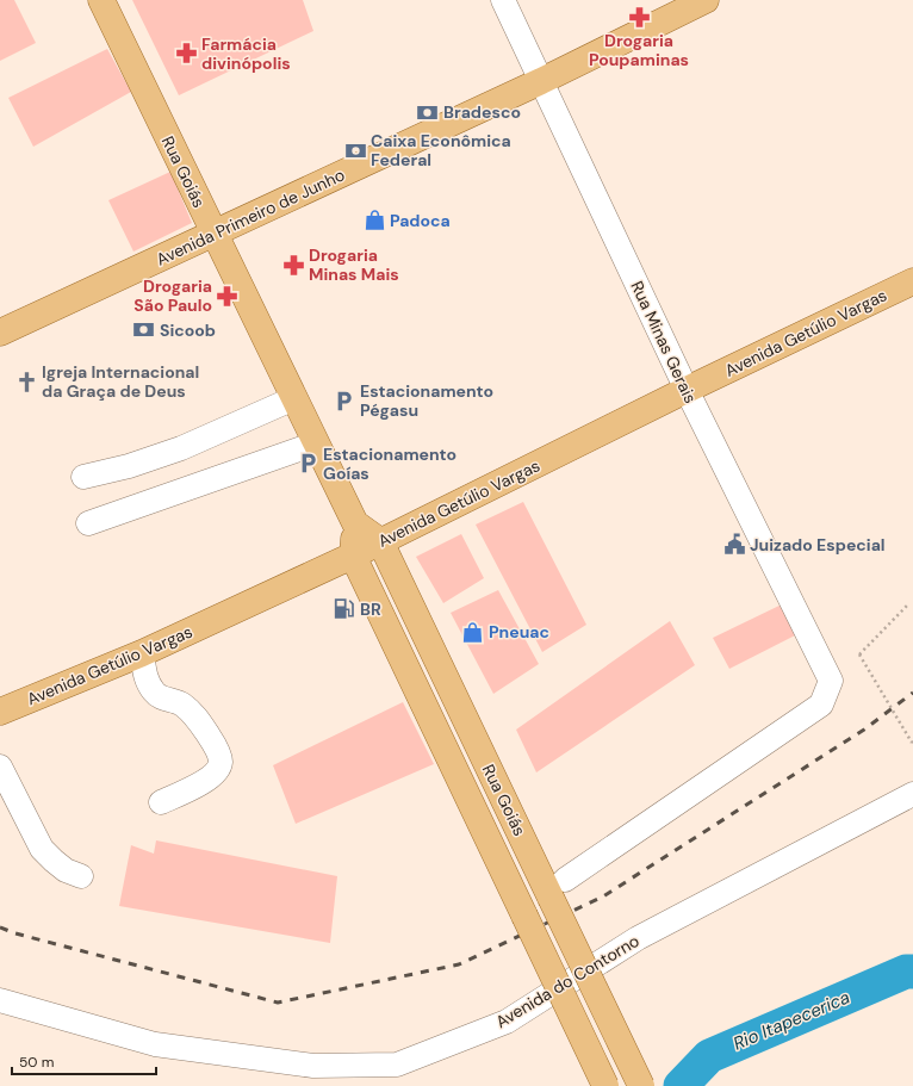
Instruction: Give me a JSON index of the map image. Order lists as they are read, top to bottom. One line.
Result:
{"streets":{"main road":["Rua Goiás","Avenida Primeiro de Junho","Avenida Getúlio Vargas"],"street":["Rua Minas Gerais","Avenida do Contorno"]},"crossings":[["Rua Goiás","Avenida Primeiro de Junho"],["Rua Goiás","Avenida Getúlio Vargas"],["Rua Goiás","Rua Minas Gerais"],["Avenida Primeiro de Junho","Rua Minas Gerais"],["Avenida Getúlio Vargas","Rua Minas Gerais"]],"water":["Rio Itapecerica"],"places":{"pharmacy":["Drogaria Poupaminas","Farmácia divinópolis","Drogaria Minas Mais","Drogaria São Paulo"],"bank":["Bradesco","Caixa Econômica Federal","Sicoob"],"shop":["Padoca","Pneuac"],"church":["Igreja Internacional da Graça de Deus"],"parking":["Estacionamento Pégasu","Estacionamento Goías"],"public building":["Juizado Especial"],"fuel station":["BR"]},"scale_bar":"50 m"}
